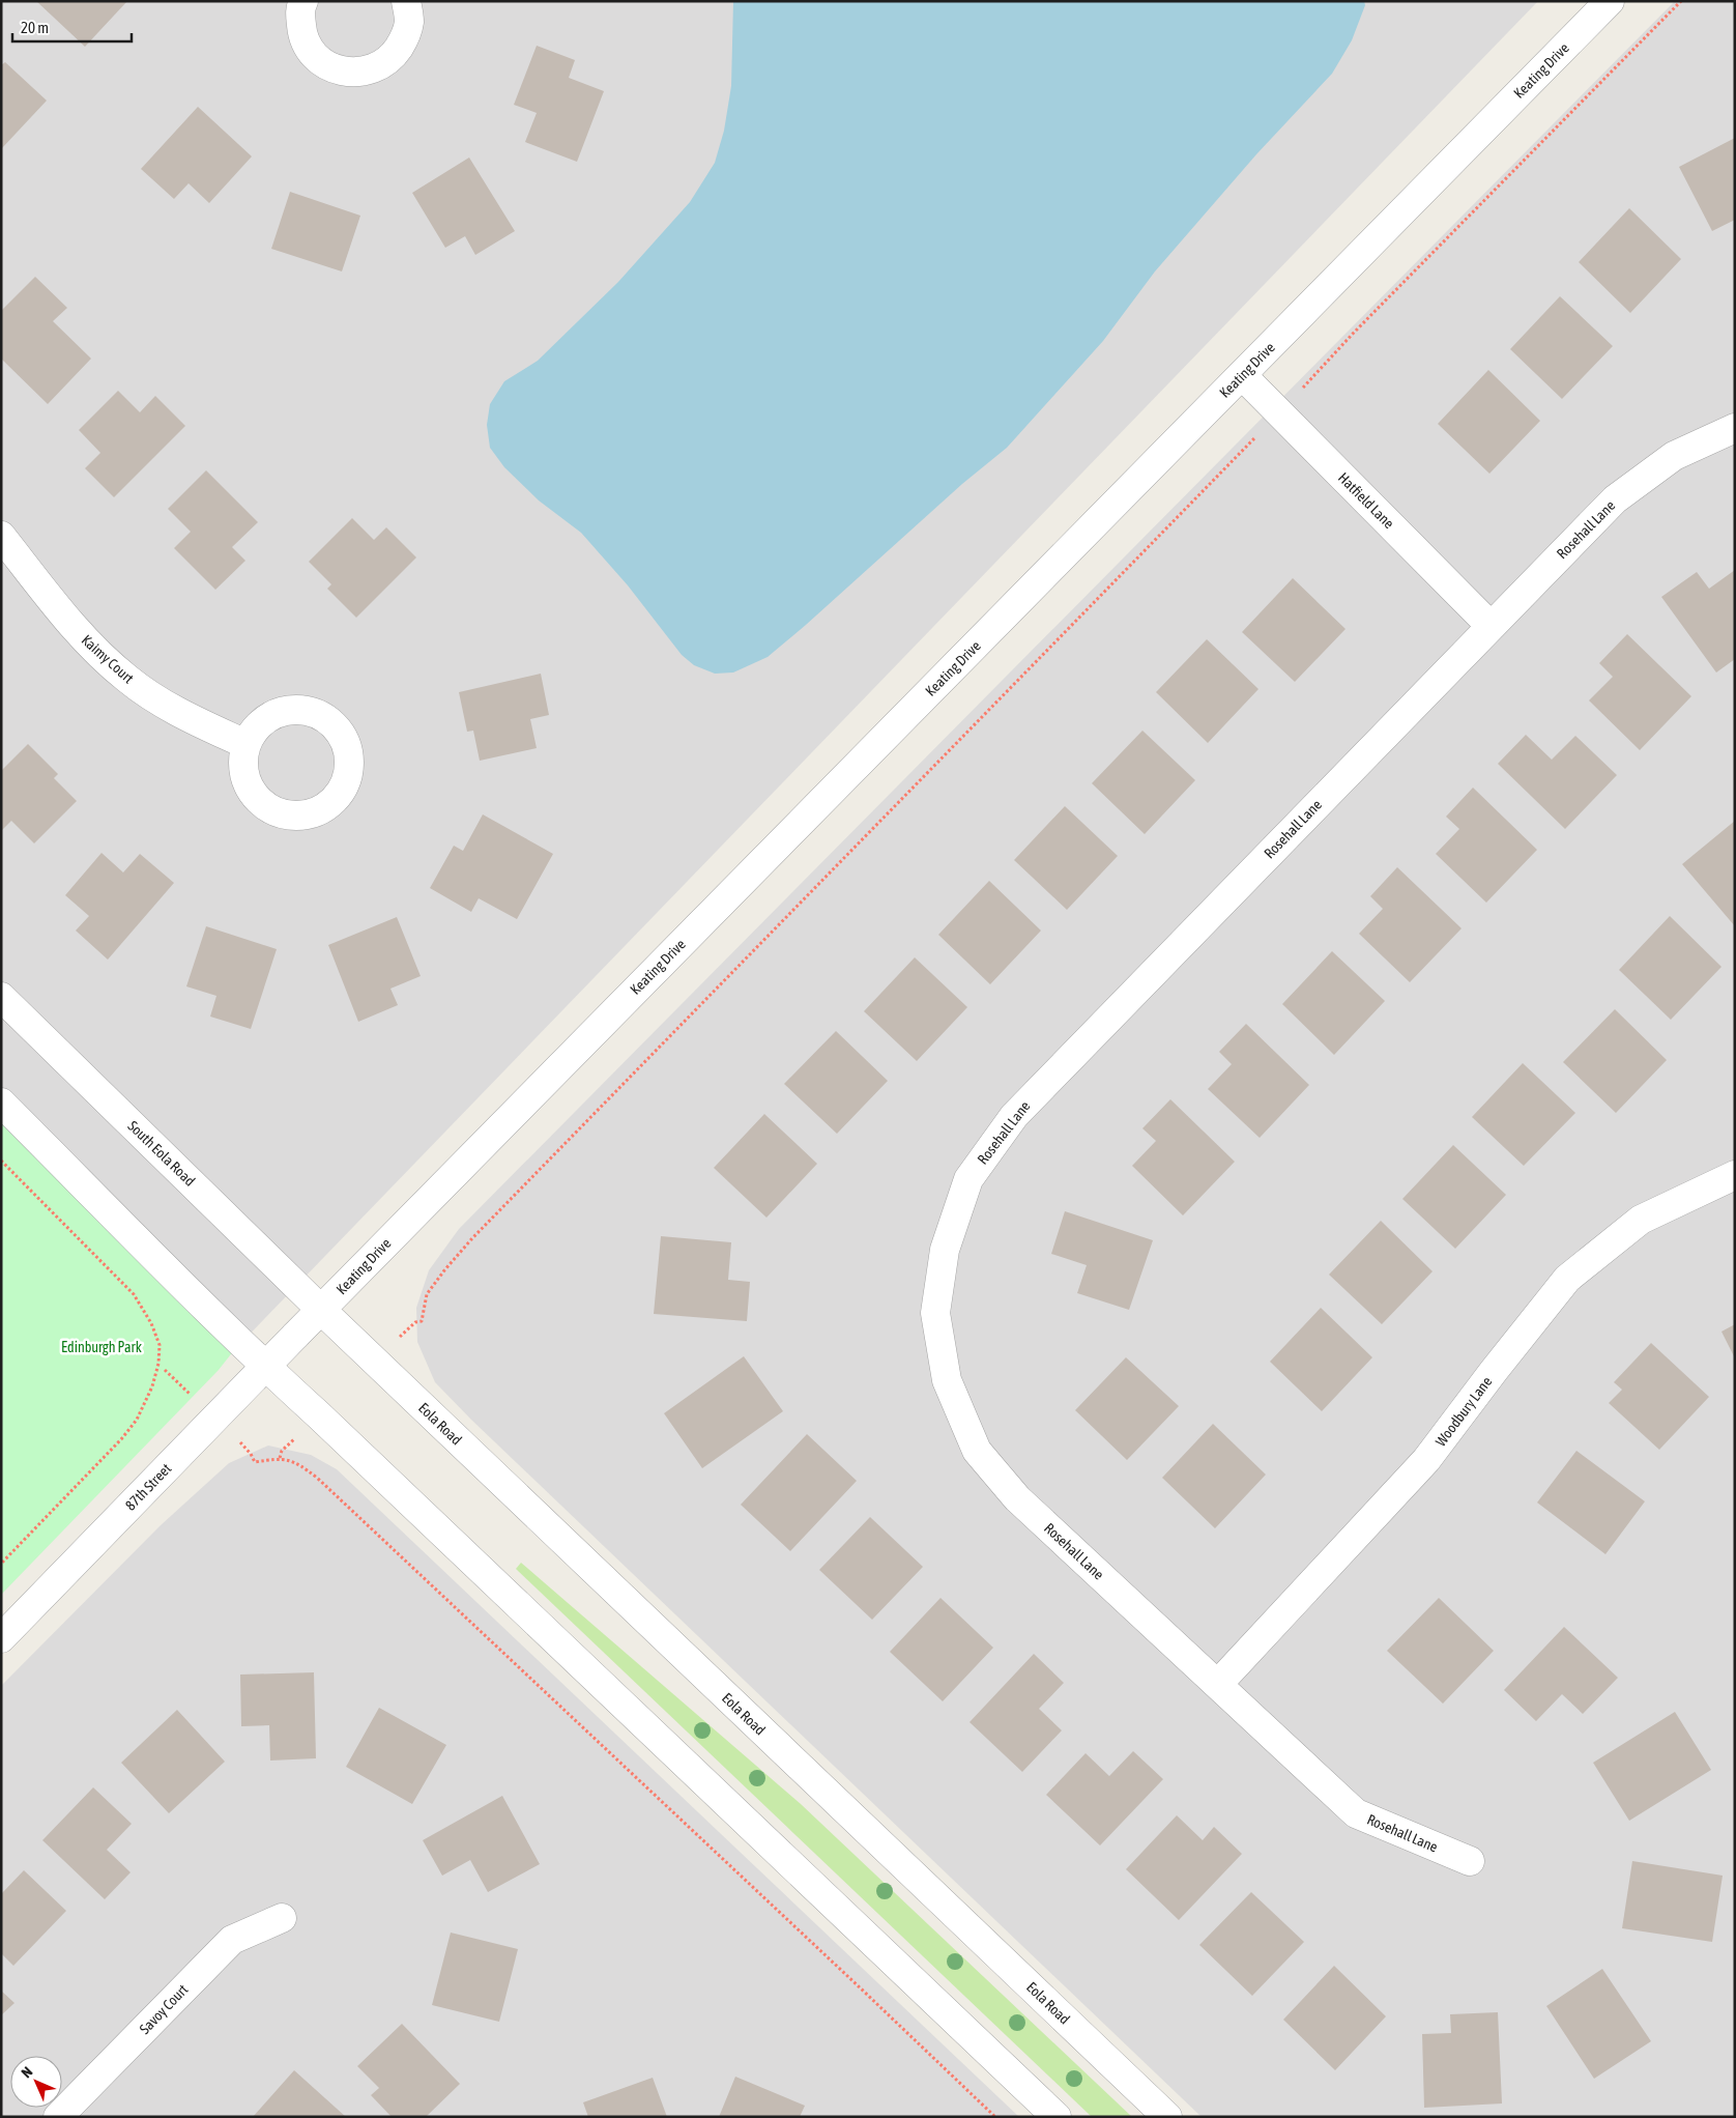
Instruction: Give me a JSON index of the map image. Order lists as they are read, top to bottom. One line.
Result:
{"streets":{"street":["Keating Drive","Hatfield Lane","Rosehall Lane","Kaimy Court","South Eola Road","Woodbury Lane","Eola Road","87th Street","Savoy Court"]},"crossings":[["Keating Drive","Hatfield Lane"],["Keating Drive","South Eola Road"],["Keating Drive","Eola Road"],["Keating Drive","87th Street"],["Hatfield Lane","Rosehall Lane"],["Rosehall Lane","Woodbury Lane"],["South Eola Road","Eola Road"]],"parks":["Edinburgh Park"],"scale_bar":"20 m","north":"top left"}
